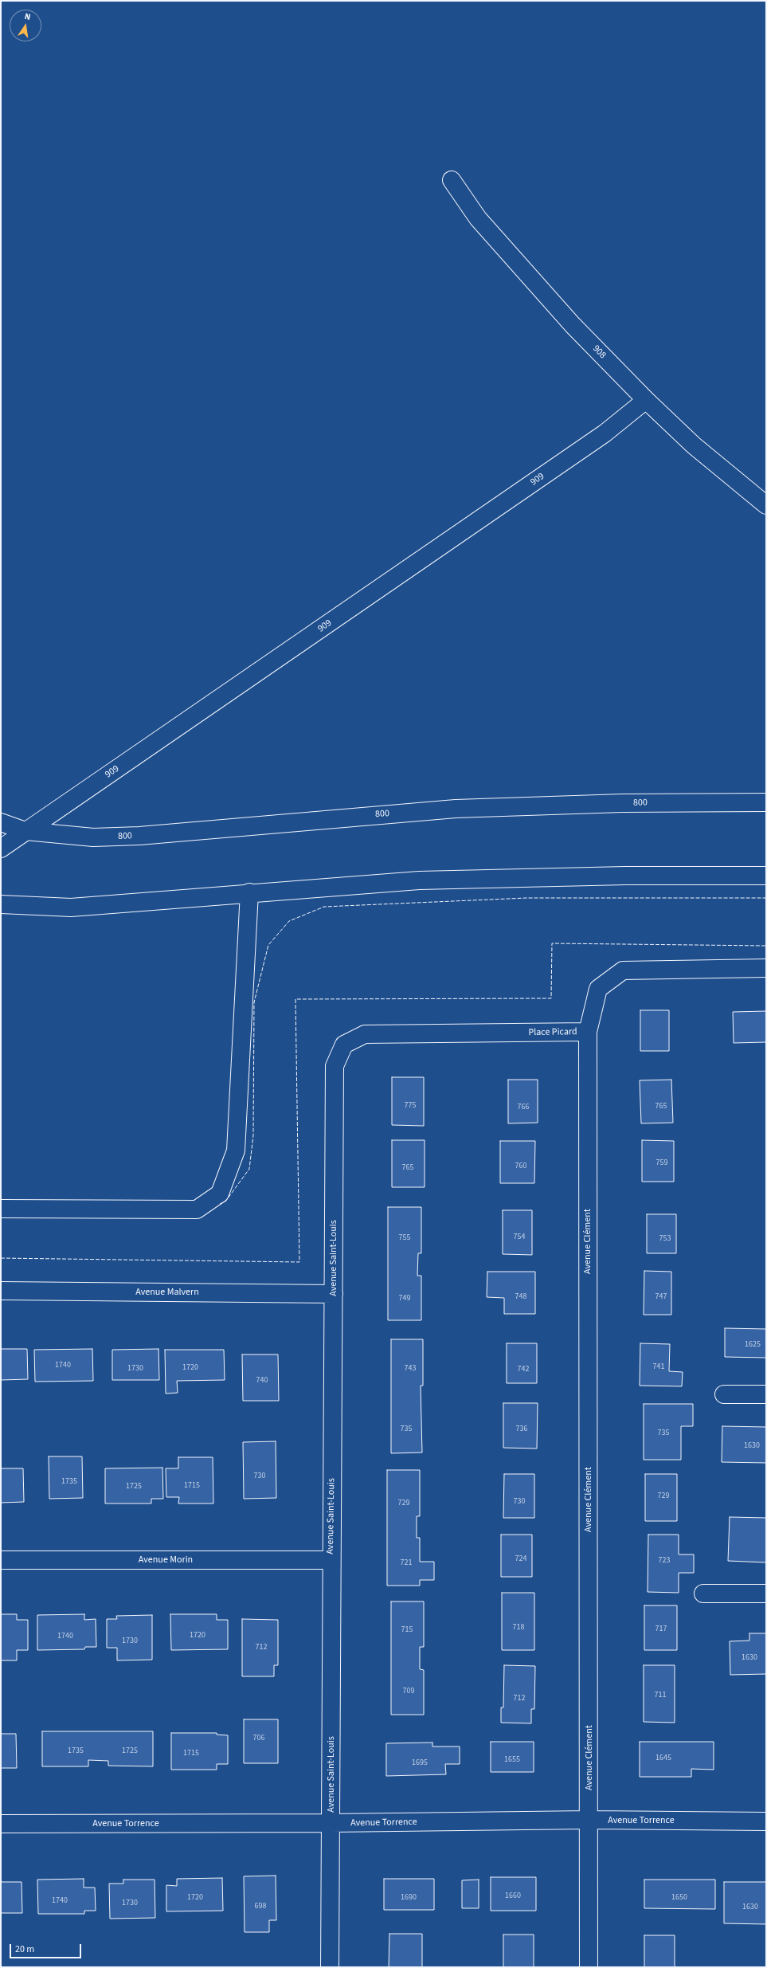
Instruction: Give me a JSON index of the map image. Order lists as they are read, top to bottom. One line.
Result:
{"streets":{"street":["908","909","800","Place Picard","Avenue Clément","Avenue Saint-Louis","Avenue Malvern","Avenue Morin","Avenue Torrence"]},"crossings":[["908","909"],["909","800"],["Place Picard","Avenue Clément"],["Place Picard","Avenue Saint-Louis"],["Avenue Clément","Avenue Torrence"],["Avenue Saint-Louis","Avenue Malvern"],["Avenue Saint-Louis","Avenue Morin"],["Avenue Saint-Louis","Avenue Torrence"]],"house_numbers":["775","765","766","759","760","765","754","755","753","748","747","749","1625","1740","741","1720","1730","743","742","740","735","736","735","1630","730","1735","1715","1725","729","730","729","724","723","721","718","717","715","1720","1740","1730","712","1630","709","711","712","706","1735","1725","1715","1645","1655","1695","1660","1720","1690","1650","1740","1730","698","1630"],"scale_bar":"20 m","north":"top"}
